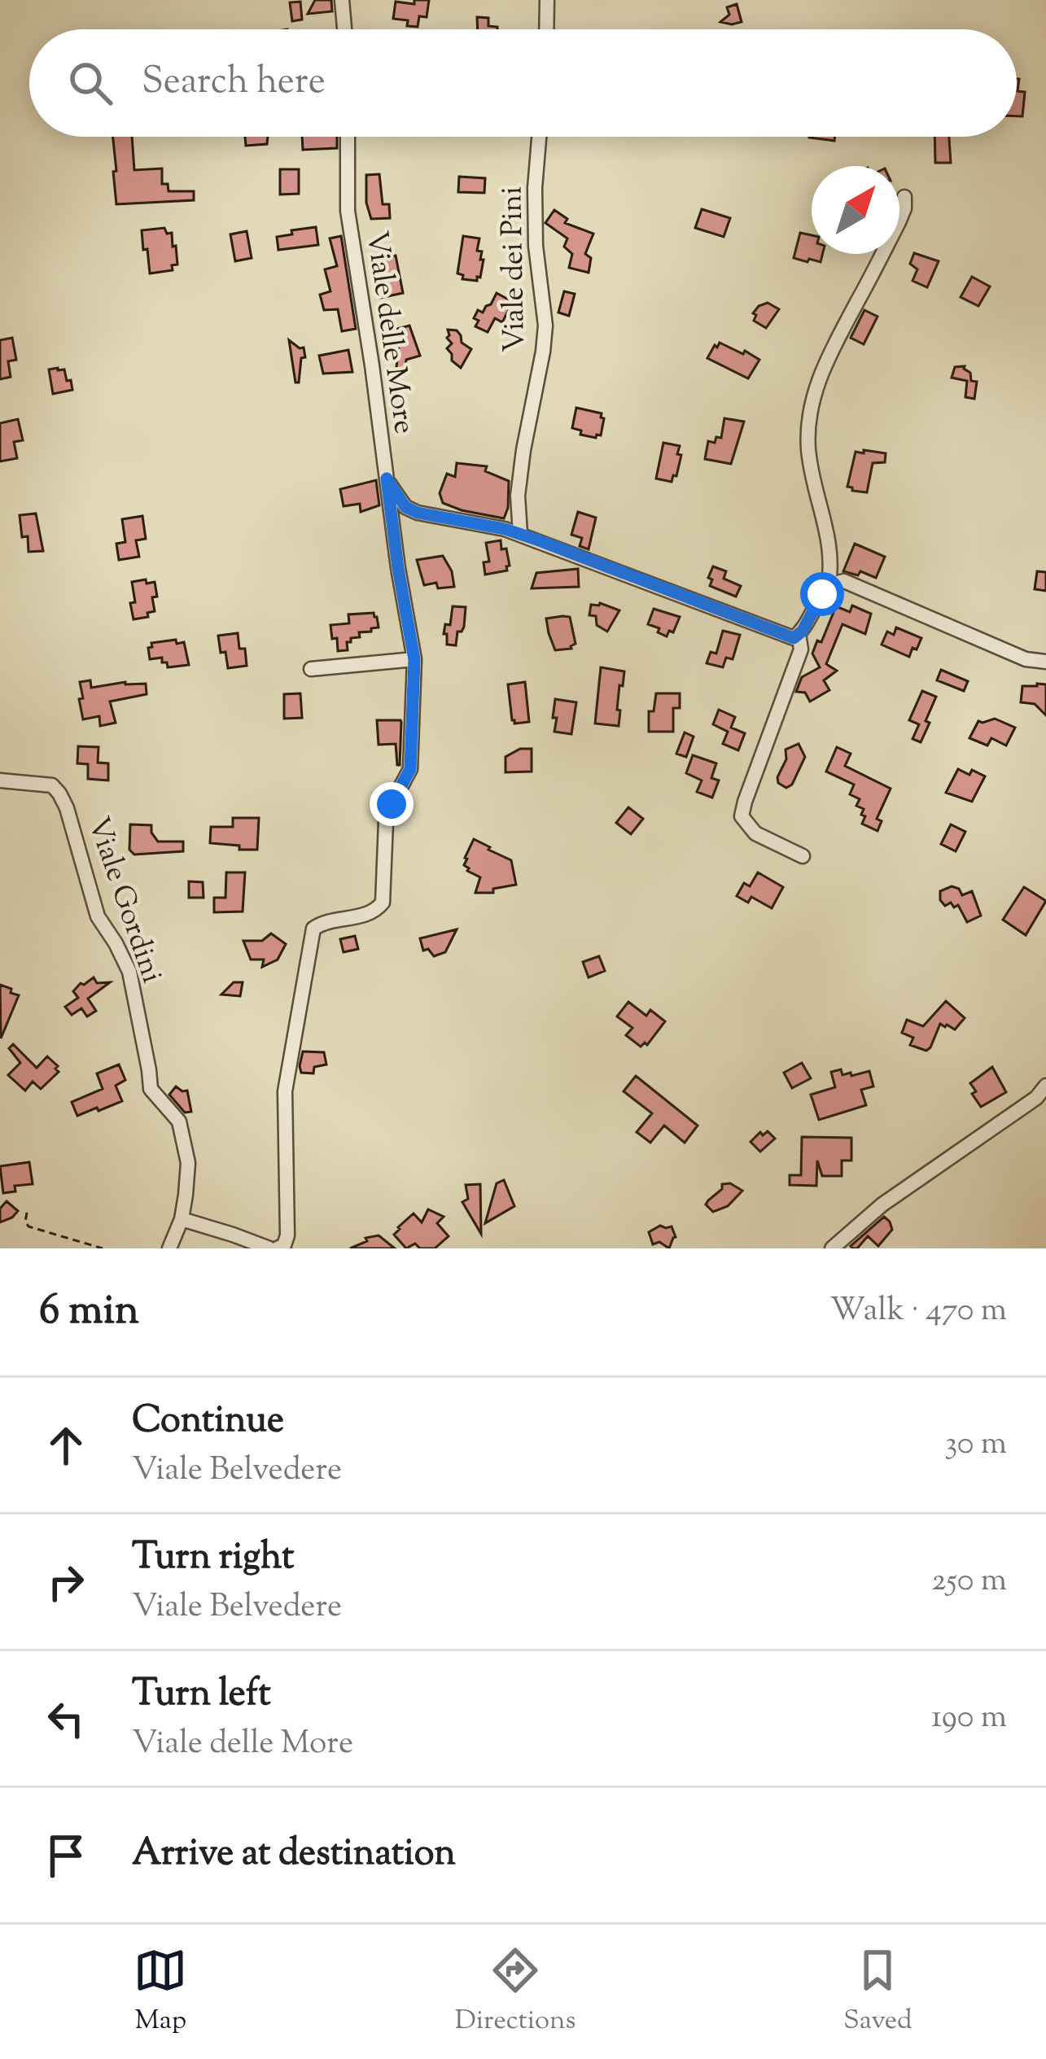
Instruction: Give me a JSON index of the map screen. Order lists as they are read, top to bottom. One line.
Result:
{"streets":{"street":["Viale dei Pini","Viale delle More","Viale Gordini"]},"north":"top right","page":{"search":"Search here","heading":["6 min","Walk · 470 m"],"list":[["Continue","Viale Belvedere","30 m"],["Turn right","Viale Belvedere","250 m"],["Turn left","Viale delle More","190 m"],"Arrive at destination"],"nav":["Map","Directions","Saved"]}}
